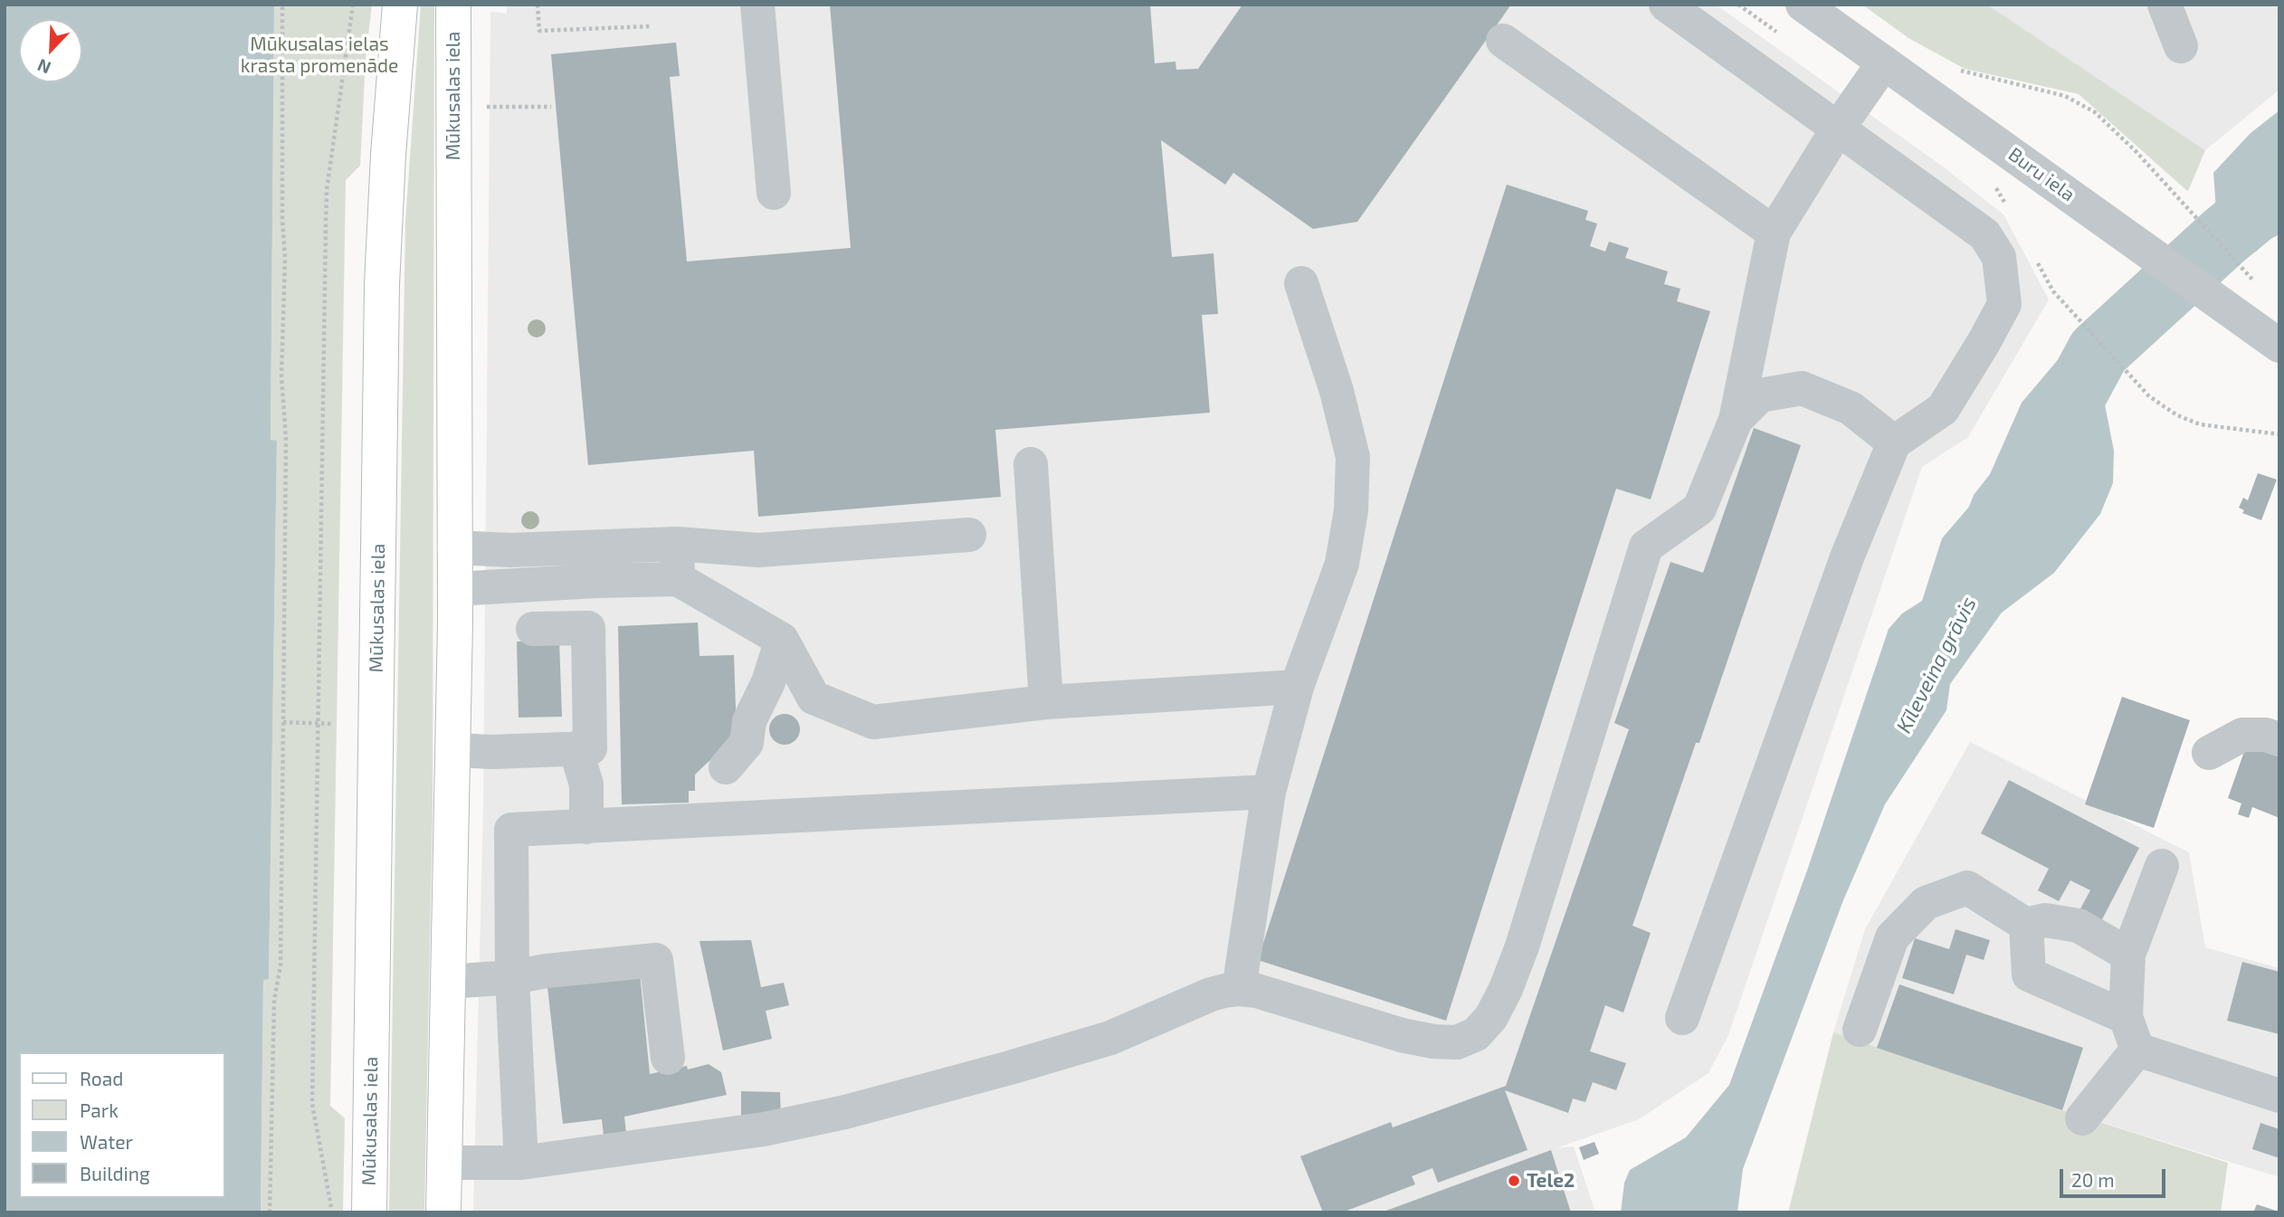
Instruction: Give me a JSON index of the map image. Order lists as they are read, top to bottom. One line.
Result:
{"streets":{"main road":["Mūkusalas iela"],"street":["Buru iela"]},"water":["Kīleveina grāvis"],"parks":["Mūkusalas ielas krasta promenāde"],"places":["Tele2"],"legend":["Road","Park","Water","Building"],"scale_bar":"20 m","north":"bottom left"}
